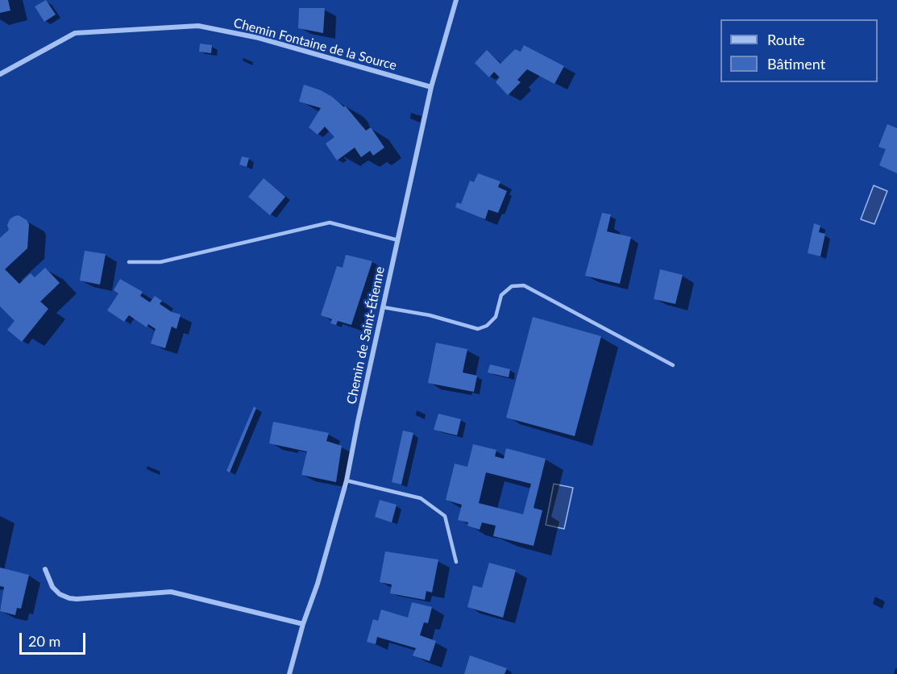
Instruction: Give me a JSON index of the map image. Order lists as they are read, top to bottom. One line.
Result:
{"streets":{"street":["Chemin Fontaine de la Source","Chemin de Saint-Étienne"]},"crossings":[["Chemin Fontaine de la Source","Chemin de Saint-Étienne"]],"legend":["Route","Bâtiment"],"scale_bar":"20 m"}
